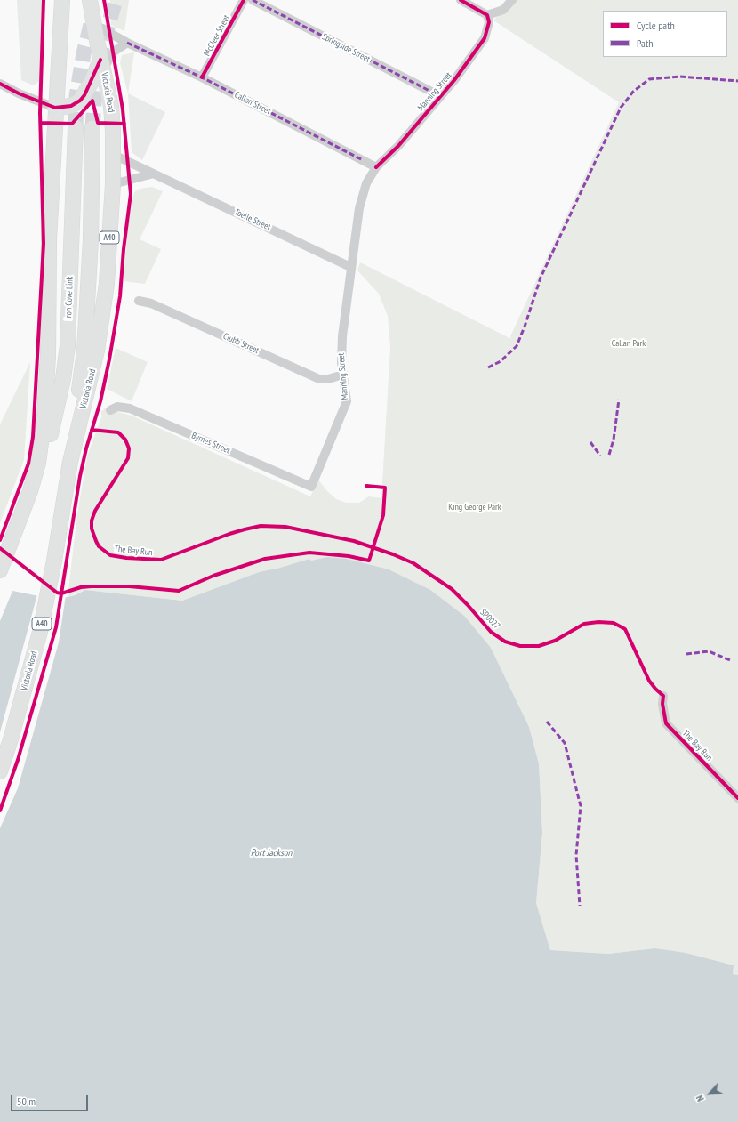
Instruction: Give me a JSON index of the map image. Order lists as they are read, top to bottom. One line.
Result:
{"streets":{"highway":["Victoria Road","A40","Iron Cove Link"],"street":["McCleer Street","Springside Street","Manning Street","Callan Street","Toelle Street","Clubb Street","Byrnes Street","The Bay Run"],"cycle path":["SP0027"]},"crossings":[["McCleer Street","Callan Street"],["Springside Street","Manning Street"],["Manning Street","Callan Street"],["Manning Street","Toelle Street"],["Manning Street","Clubb Street"],["Manning Street","Byrnes Street"],["Victoria Road","Callan Street"],["Victoria Road","Toelle Street"],["Victoria Road","Iron Cove Link"]],"water":["Port Jackson"],"parks":["Callan Park","King George Park"],"legend":["Cycle path","Path"],"scale_bar":"50 m","north":"bottom left"}
